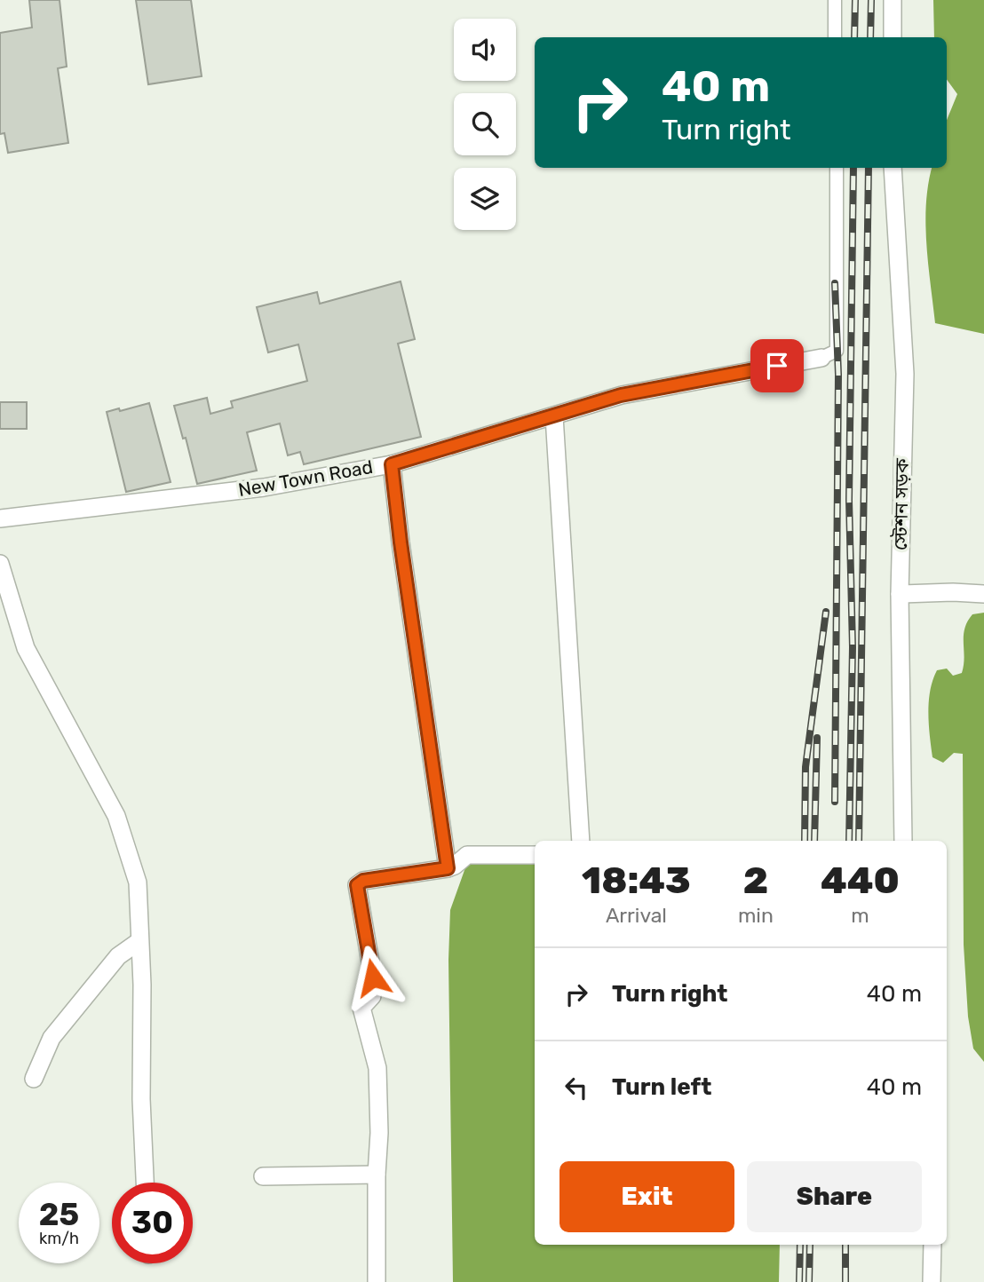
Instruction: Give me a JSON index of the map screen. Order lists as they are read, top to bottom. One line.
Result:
{"streets":{"street":["New Town Road","স্টেশন সড়ক"]},"page":{"turn":["40 m","Turn right"],"eta":["18:43","Arrival","2","min","440","m"],"list":[{"name":"Turn right","value":"40 m"},{"name":"Turn left","value":"40 m"}],"buttons":["Exit","Share"],"speed":"25 km/h","limit":"30"}}
